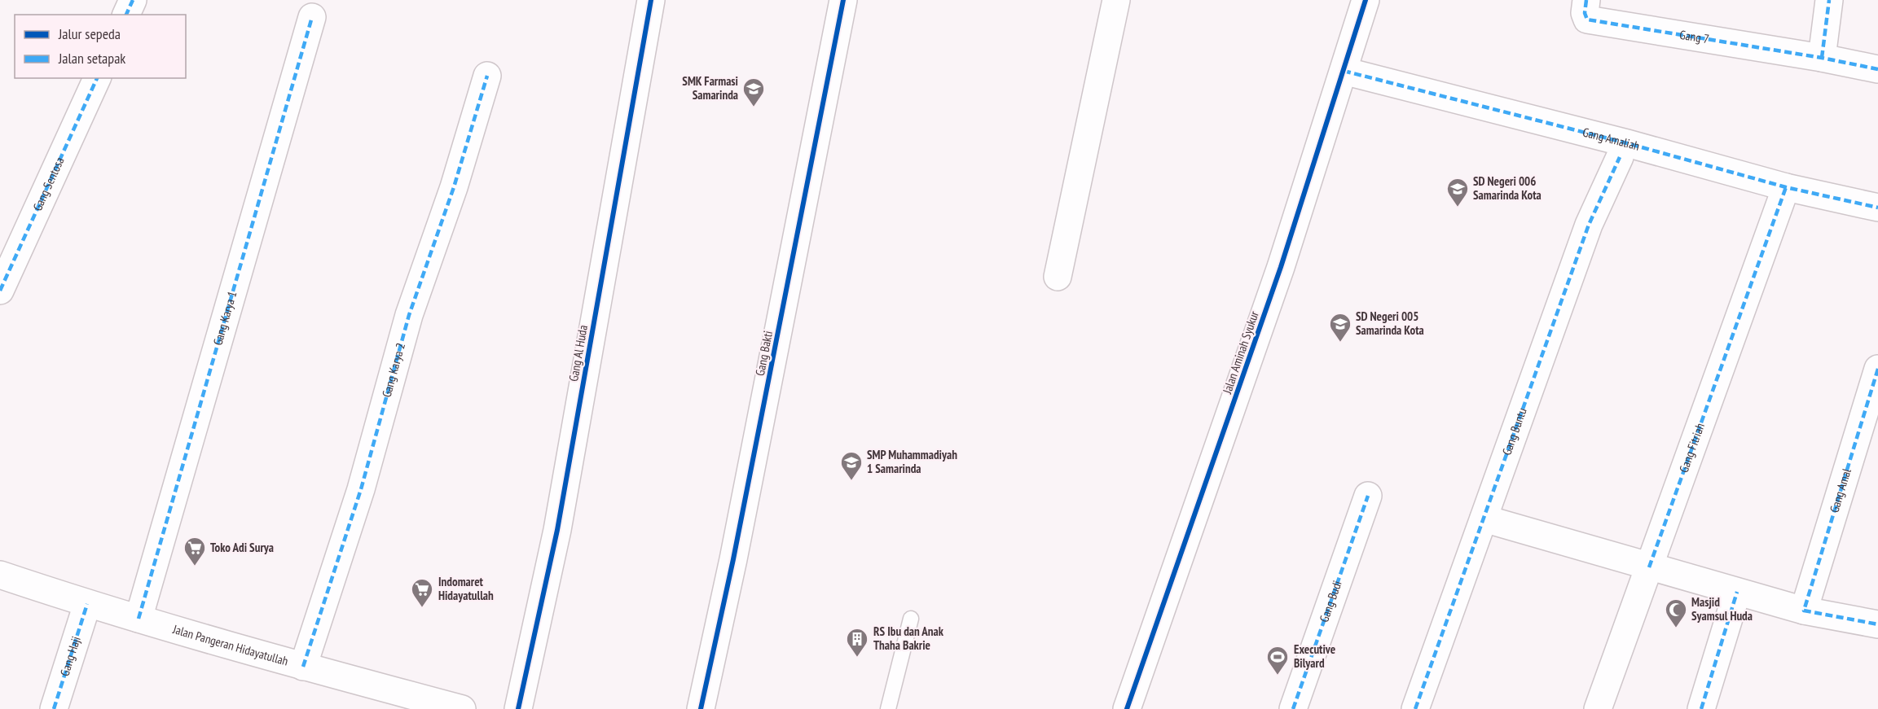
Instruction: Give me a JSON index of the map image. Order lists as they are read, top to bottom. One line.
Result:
{"streets":{"street":["Gang 7","Gang Amaliah","Gang Sentosa","Gang Karya 1","Jalan Aminah Syukur","Gang Al Huda","Gang Bakti","Gang Karya 2","Gang Buntu","Gang Fitriah","Gang Amal","Gang Budi","Jalan Pangeran Hidayatullah","Gang Haji"]},"crossings":[["Gang Amaliah","Jalan Aminah Syukur"],["Gang Amaliah","Gang Fitriah"],["Gang Karya 1","Jalan Pangeran Hidayatullah"],["Gang Karya 2","Jalan Pangeran Hidayatullah"],["Jalan Pangeran Hidayatullah","Gang Haji"]],"places":{"school or university":["SMK Farmasi Samarinda","SD Negeri 006 Samarinda Kota","SD Negeri 005 Samarinda Kota","SMP Muhammadiyah 1 Samarinda"],"supermarket":["Toko Adi Surya","Indomaret Hidayatullah"],"mosque":["Masjid Syamsul Huda"],"building":["RS Ibu dan Anak Thaha Bakrie"],"sports":["Executive Bilyard"]},"legend":["Jalur sepeda","Jalan setapak"]}
